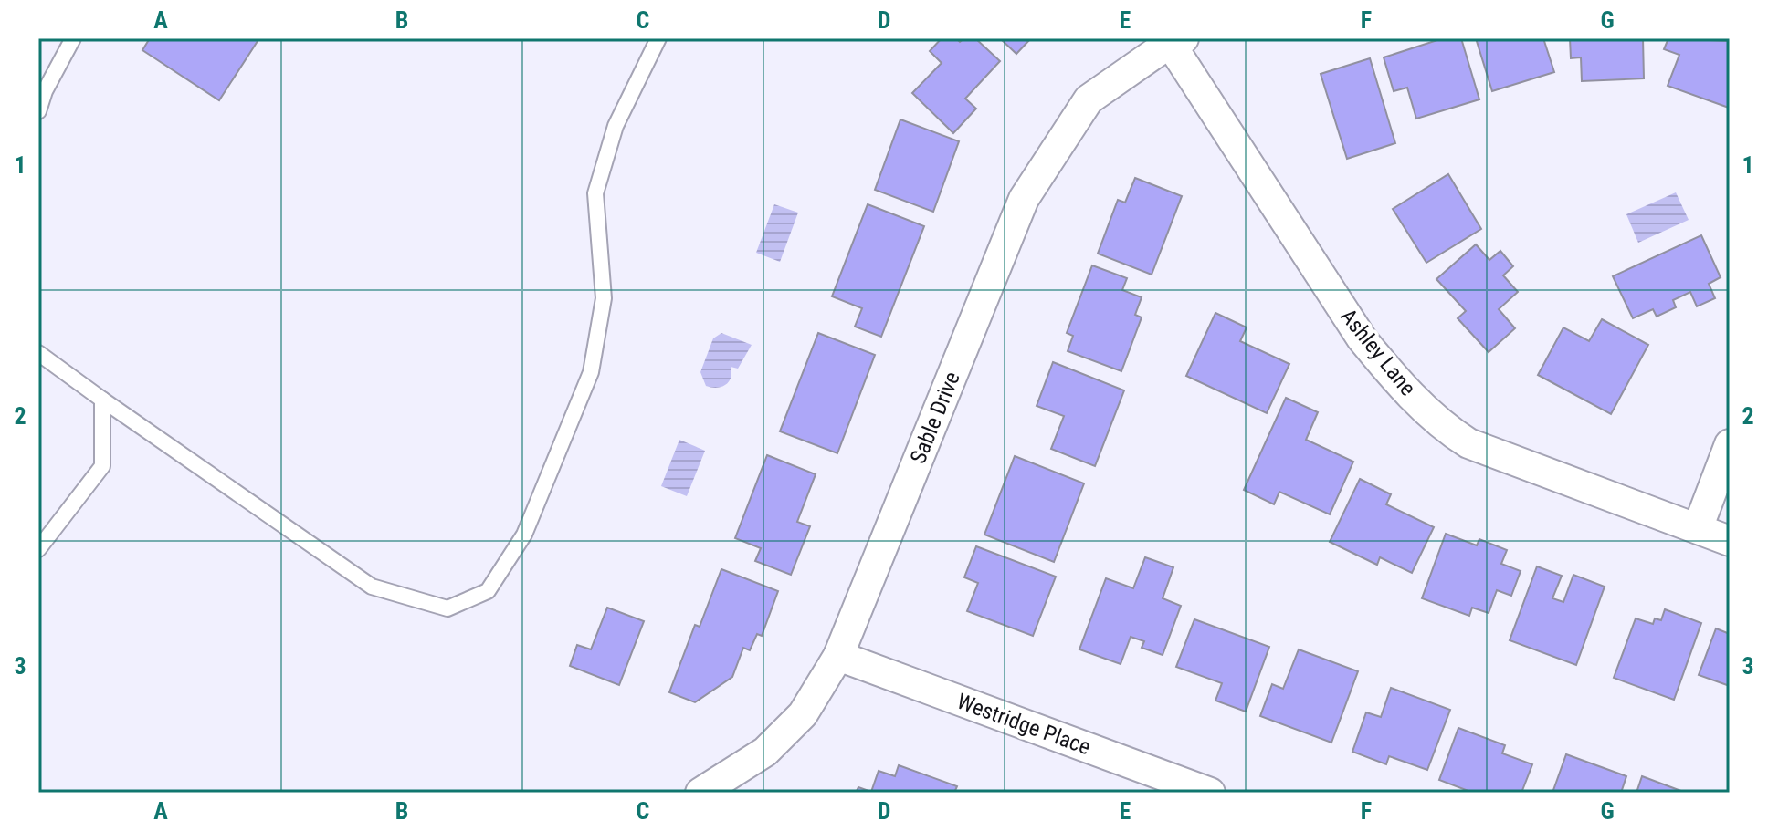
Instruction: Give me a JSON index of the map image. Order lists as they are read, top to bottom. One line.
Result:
{"streets":{"street":["Ashley Lane","Sable Drive","Westridge Place"]},"crossings":[["Ashley Lane","Sable Drive"],["Sable Drive","Westridge Place"]],"grid":{"columns":["A","B","C","D","E","F","G"],"rows":["1","2","3"]}}
